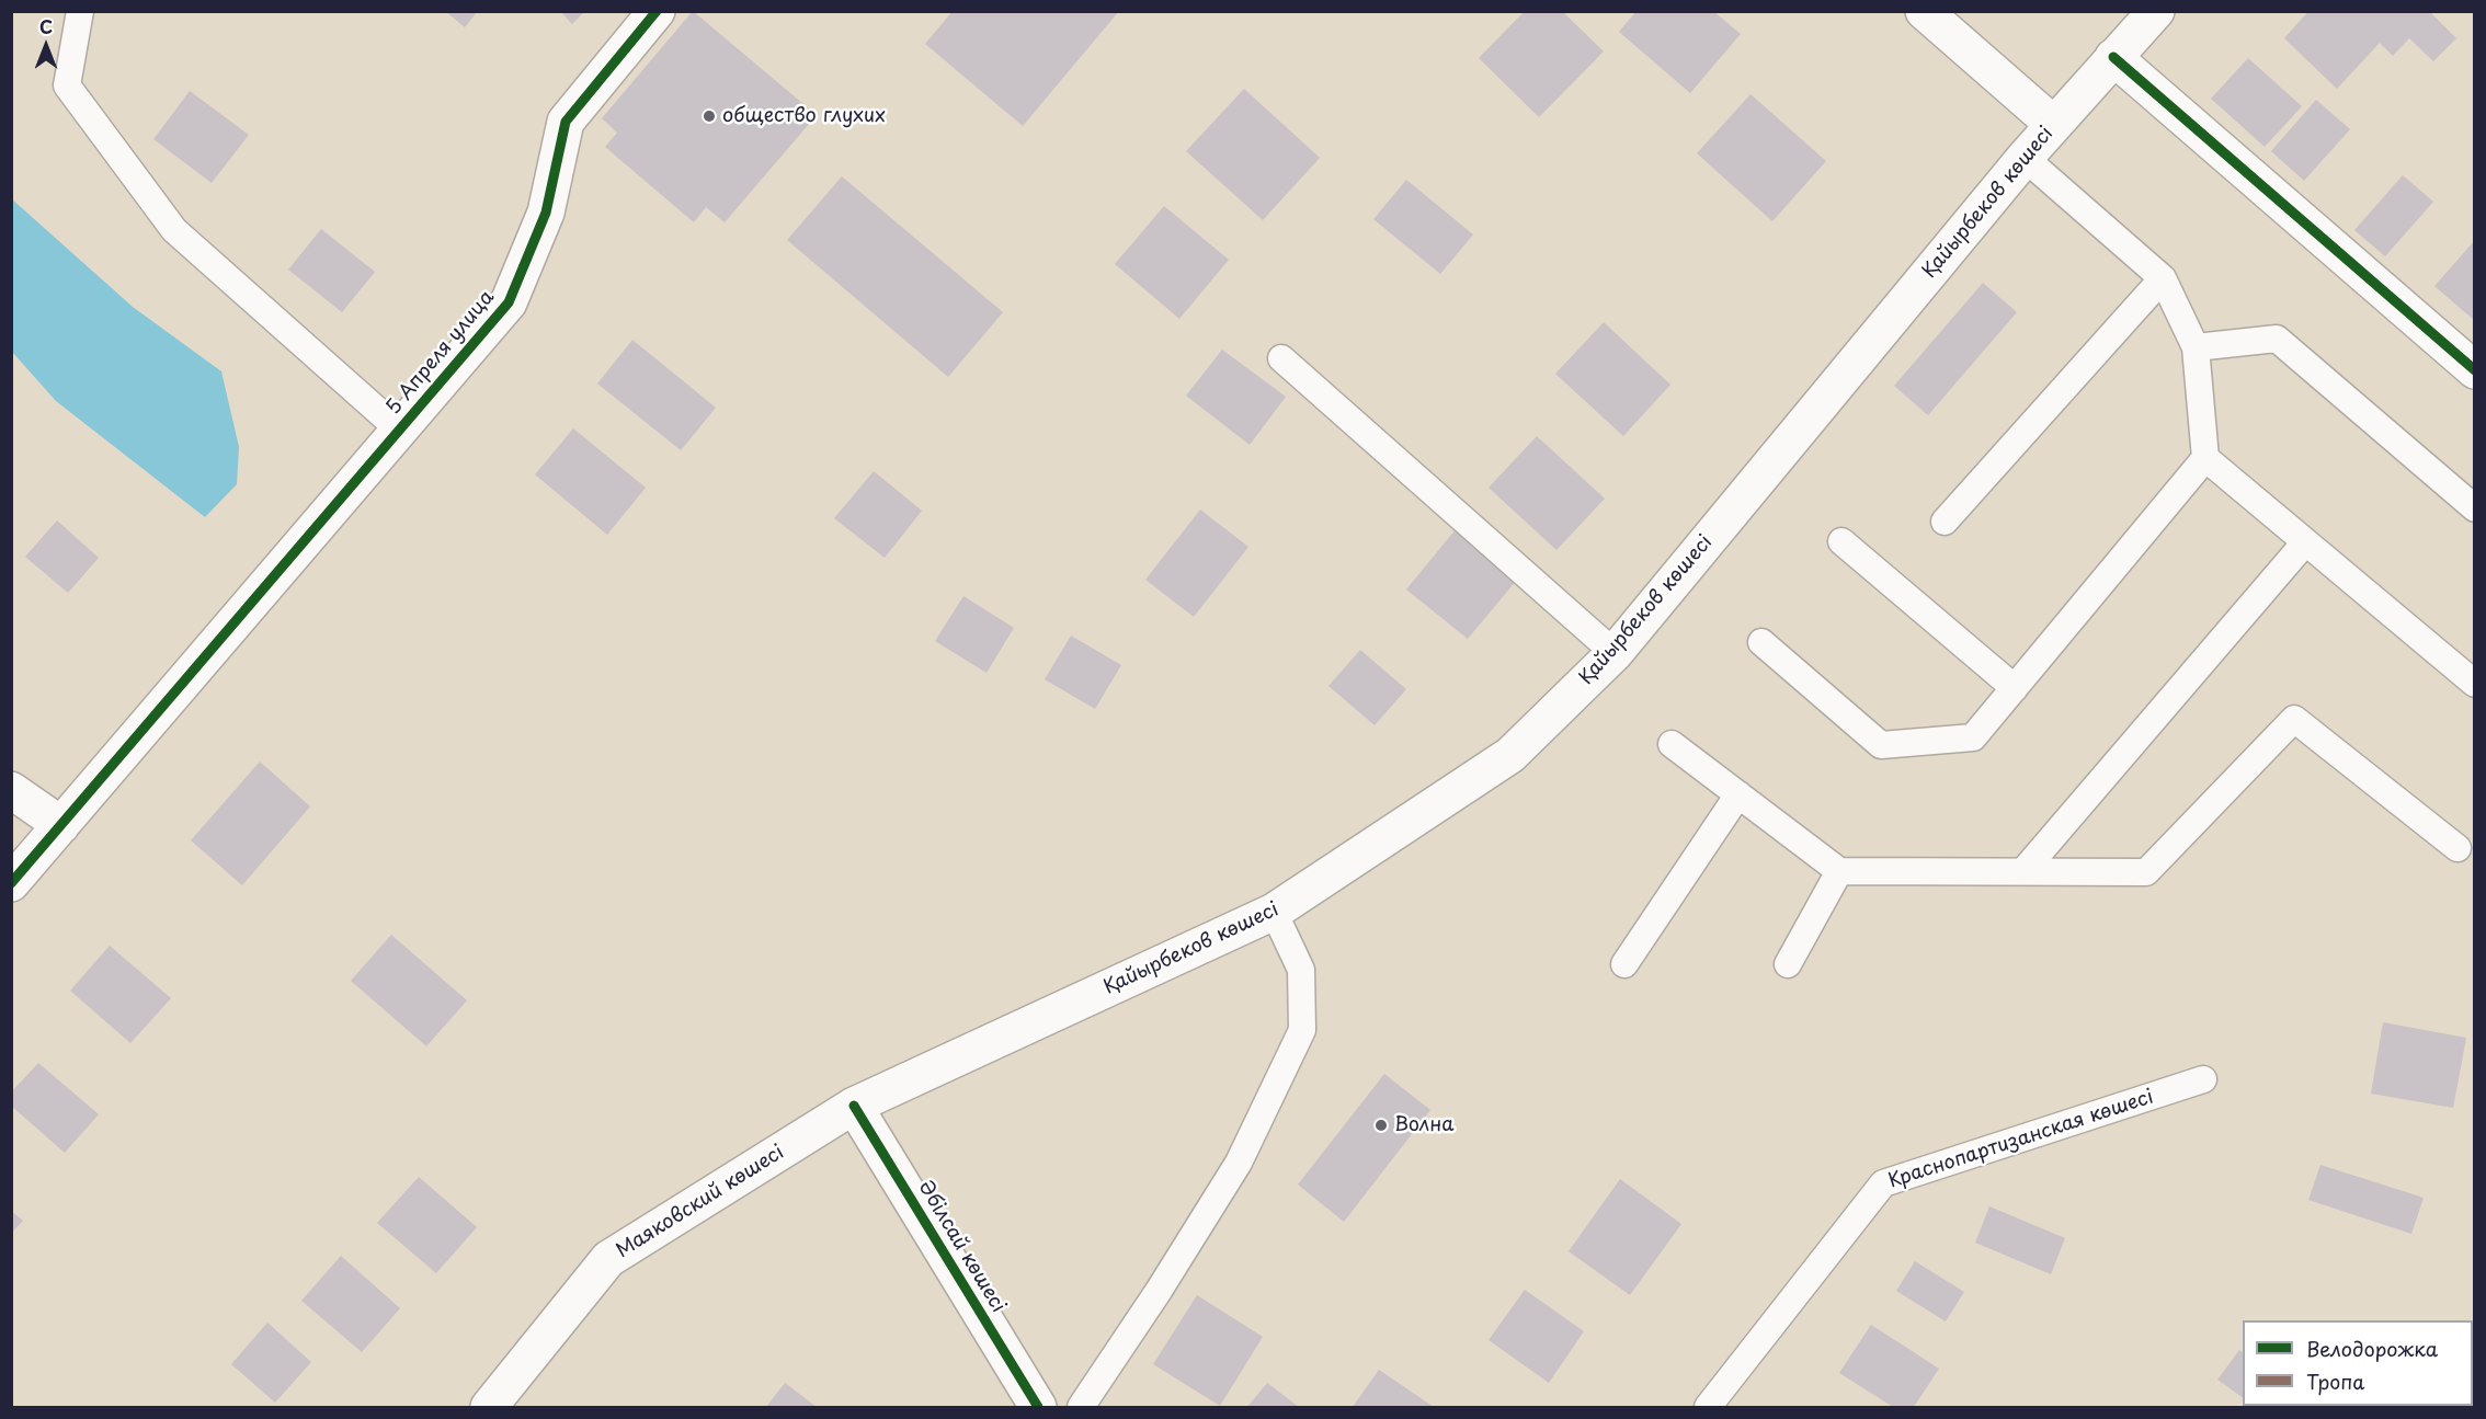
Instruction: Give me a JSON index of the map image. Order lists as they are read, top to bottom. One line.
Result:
{"streets":{"main road":["Қайырбеков көшесі","5 Апреля улица","Маяковский көшесі","Әбілсай көшесі"],"lane":["Краснопартизанская көшесі"]},"crossings":[["Қайырбеков көшесі","Маяковский көшесі"],["Қайырбеков көшесі","Әбілсай көшесі"],["Маяковский көшесі","Әбілсай көшесі"]],"places":["общество глухих","Волна"],"legend":["Велодорожка","Тропа"],"north":"top"}
